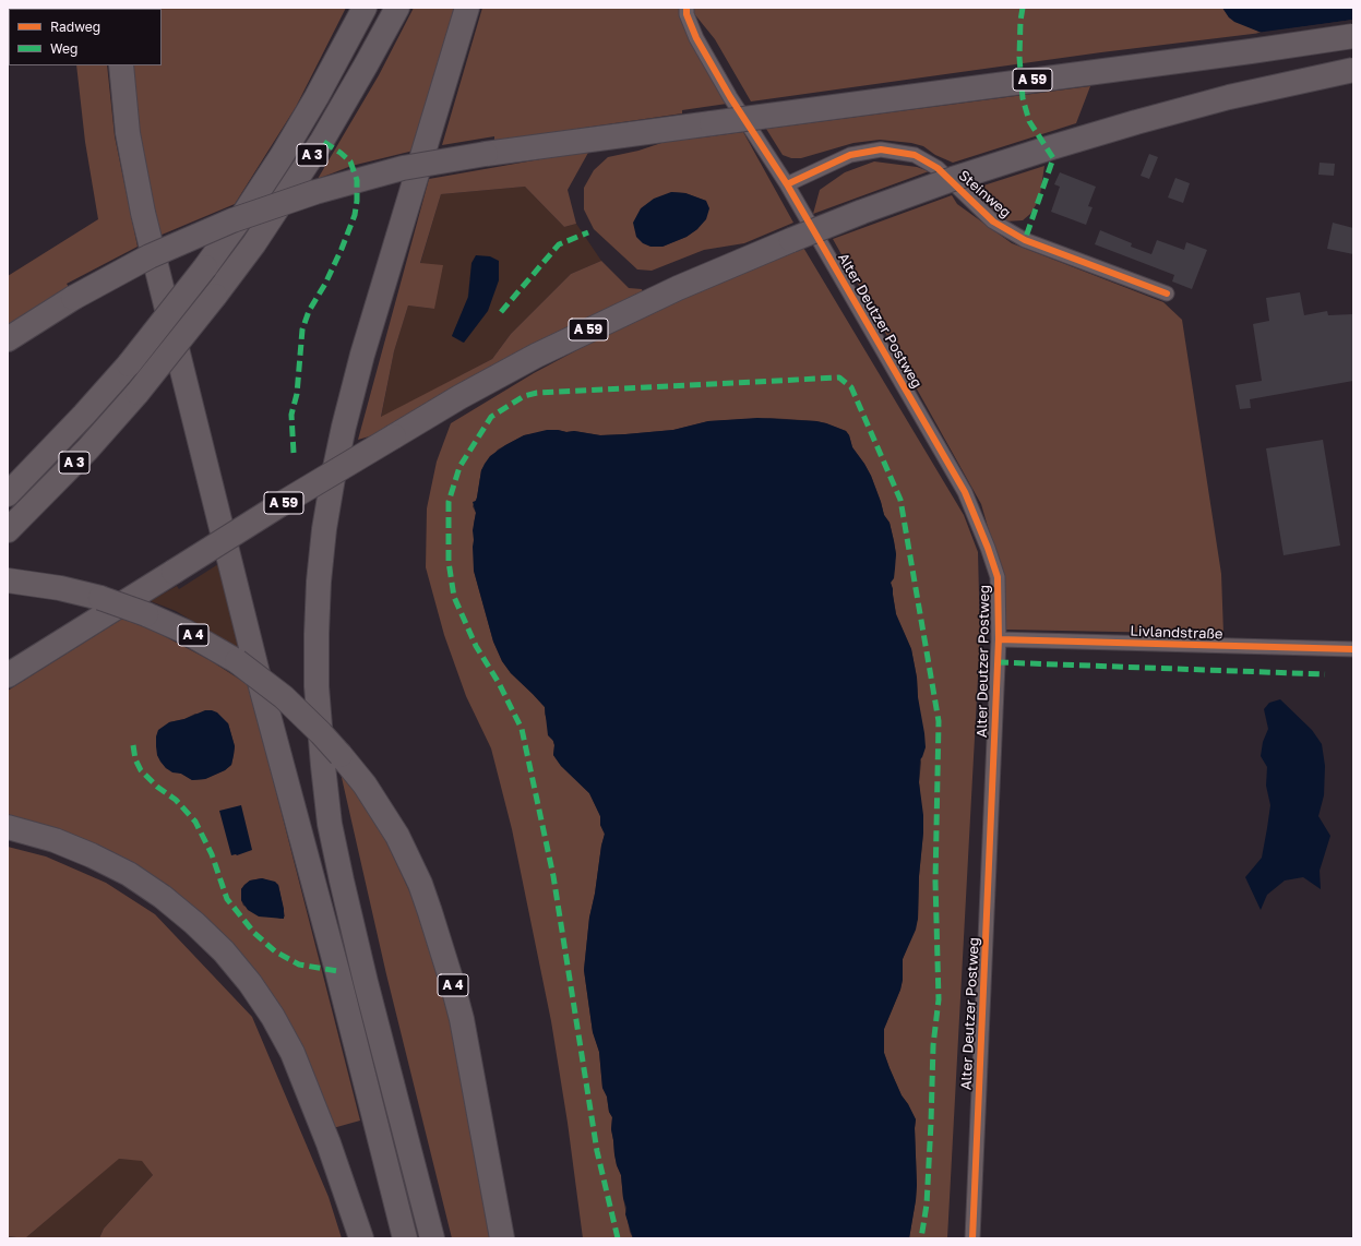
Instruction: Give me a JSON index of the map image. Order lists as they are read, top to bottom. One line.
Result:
{"streets":{"highway":["A 59","A 3","A 4"],"street":["Steinweg","Alter Deutzer Postweg","Livlandstraße"]},"crossings":[["Steinweg","Alter Deutzer Postweg"],["Alter Deutzer Postweg","Livlandstraße"]],"legend":["Radweg","Weg"]}
